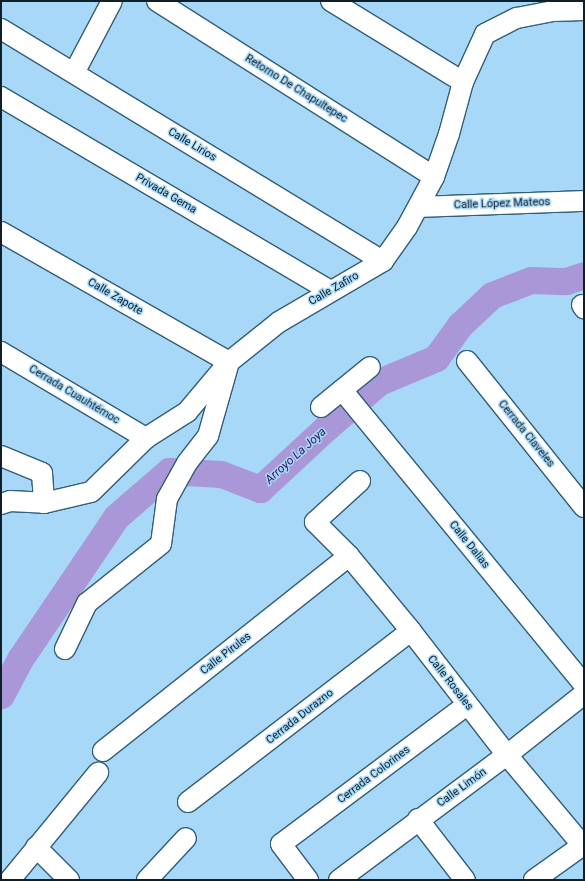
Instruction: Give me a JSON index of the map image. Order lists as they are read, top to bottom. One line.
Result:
{"streets":{"street":["Retorno De Chapultepec","Calle Lirios","Privada Gema","Calle López Mateos","Calle Zafiro","Calle Zapote","Cerrada Cuauhtémoc","Cerrada Claveles","Calle Dalias","Calle Pirules","Calle Rosales","Cerrada Durazno","Cerrada Colorines","Calle Limón"]},"crossings":[["Retorno De Chapultepec","Calle Zafiro"],["Calle Lirios","Calle Zafiro"],["Privada Gema","Calle Zafiro"],["Calle López Mateos","Calle Zafiro"],["Calle Zafiro","Calle Zapote"],["Calle Zafiro","Cerrada Cuauhtémoc"],["Calle Pirules","Calle Rosales"],["Calle Rosales","Cerrada Durazno"],["Calle Rosales","Cerrada Colorines"],["Calle Rosales","Calle Limón"]],"water":["Arroyo La Joya"]}
